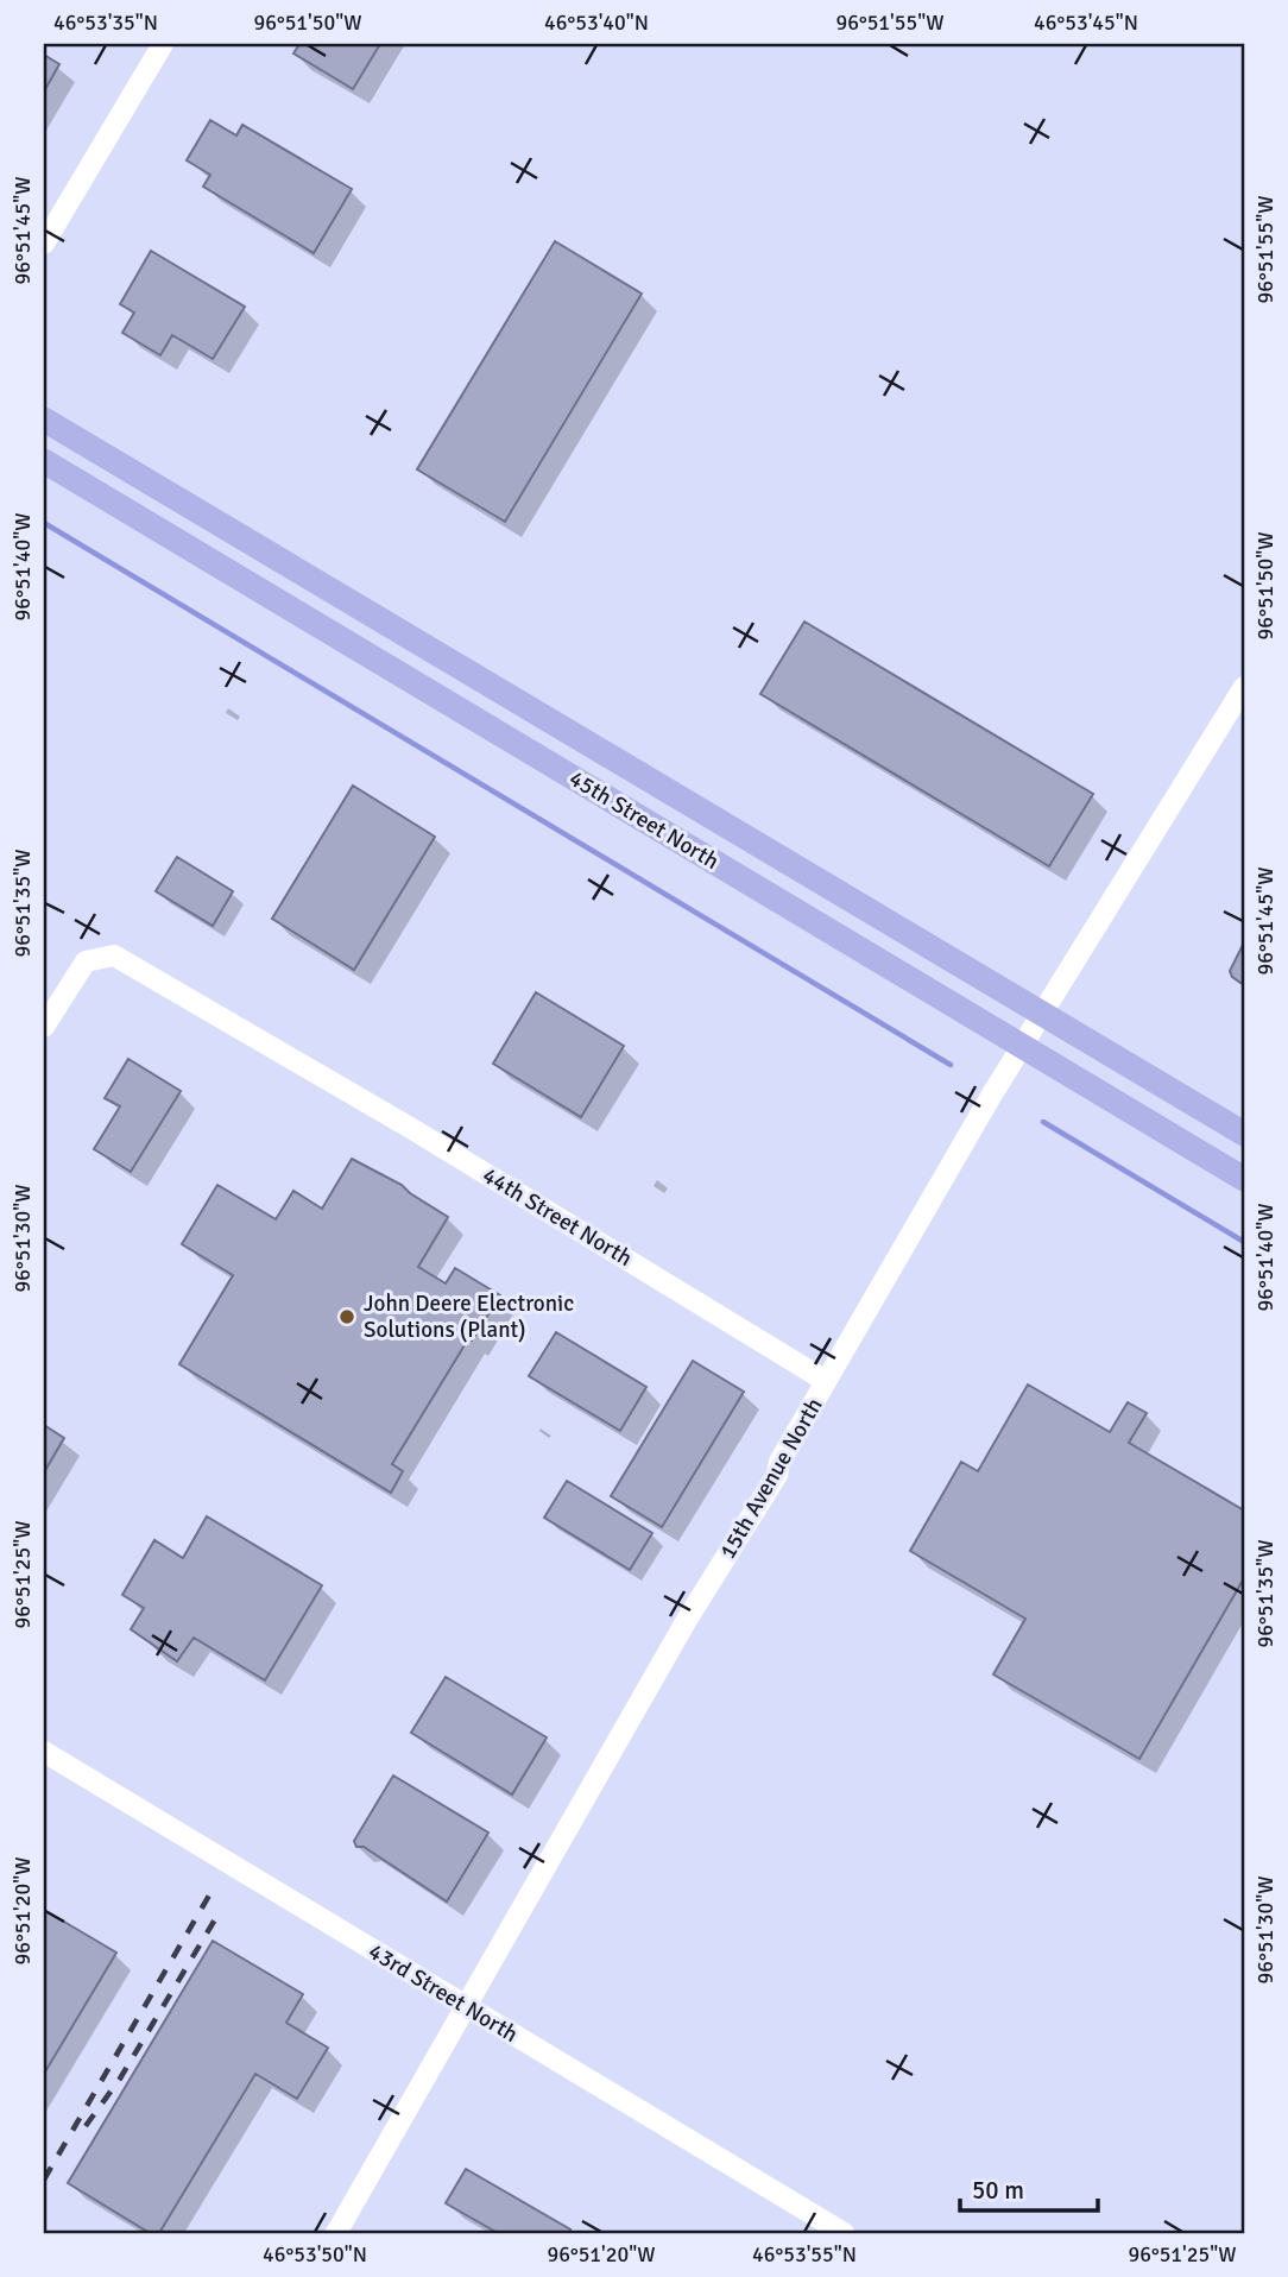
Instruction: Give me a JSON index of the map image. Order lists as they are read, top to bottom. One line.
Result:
{"streets":{"main road":["45th Street North"],"street":["44th Street North","15th Avenue North","43rd Street North"]},"crossings":[["45th Street North","15th Avenue North"],["44th Street North","15th Avenue North"],["15th Avenue North","43rd Street North"]],"places":["John Deere Electronic Solutions (Plant)"],"scale_bar":"50 m","coordinates":["46°53'35\"N","96°51'50\"W","46°53'40\"N","96°51'55\"W","46°53'45\"N","96°51'45\"W","96°51'40\"W","96°51'35\"W","96°51'30\"W","96°51'25\"W","96°51'20\"W","46°53'50\"N","46°53'55\"N"]}
